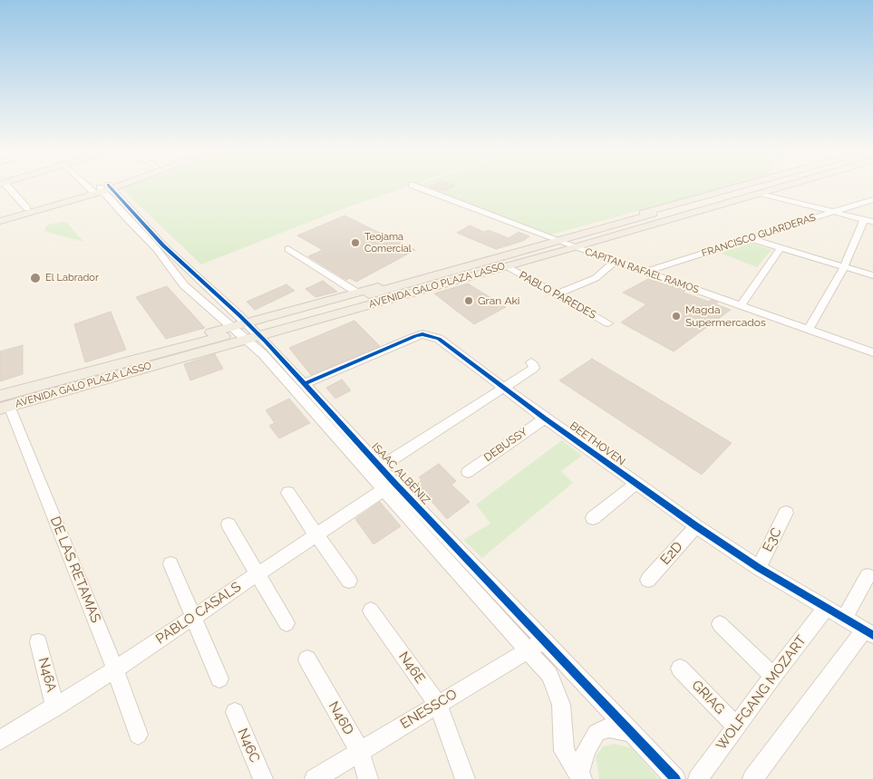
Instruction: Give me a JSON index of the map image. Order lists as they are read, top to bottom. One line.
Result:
{"streets":{"main road":["AVENIDA GALO PLAZA LASSO"],"street":["FRANCISCO GUARDERAS","CAPITAN RAFAEL RAMOS","PABLO PAREDES","BEETHOVEN","DEBUSSY","ISAAC ALBÉNIZ","E3C","E2D","DE LAS RETAMAS","PABLO CASALS","N46E","N46A","WOLFGANG MOZART","GRIAG","ENESSCO","N46D","N46C"]},"crossings":[["FRANCISCO GUARDERAS","CAPITAN RAFAEL RAMOS"],["CAPITAN RAFAEL RAMOS","AVENIDA GALO PLAZA LASSO"],["AVENIDA GALO PLAZA LASSO","PABLO PAREDES"],["AVENIDA GALO PLAZA LASSO","ISAAC ALBÉNIZ"],["AVENIDA GALO PLAZA LASSO","DE LAS RETAMAS"],["BEETHOVEN","DEBUSSY"],["BEETHOVEN","ISAAC ALBÉNIZ"],["BEETHOVEN","E3C"],["BEETHOVEN","E2D"],["BEETHOVEN","WOLFGANG MOZART"],["ISAAC ALBÉNIZ","PABLO CASALS"],["ISAAC ALBÉNIZ","ENESSCO"],["DE LAS RETAMAS","PABLO CASALS"],["PABLO CASALS","N46A"],["N46E","ENESSCO"],["WOLFGANG MOZART","GRIAG"],["ENESSCO","N46D"]],"places":["Teojama Comercial","El Labrador","Gran Aki","Magda Supermercados"]}
